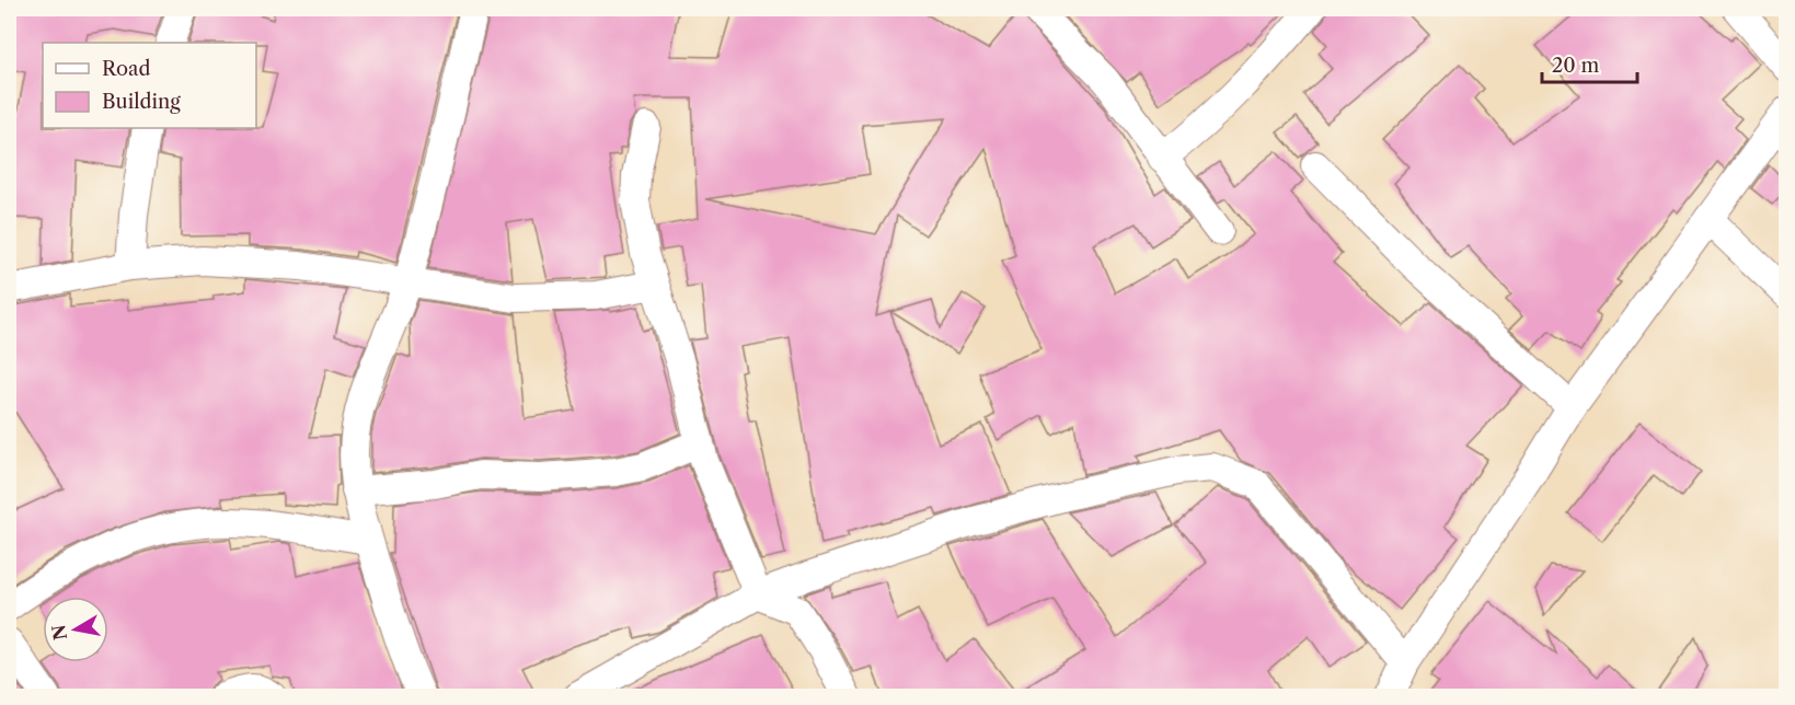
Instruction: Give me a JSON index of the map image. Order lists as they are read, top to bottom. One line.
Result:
{"legend":["Road","Building"],"scale_bar":"20 m","north":"left"}
